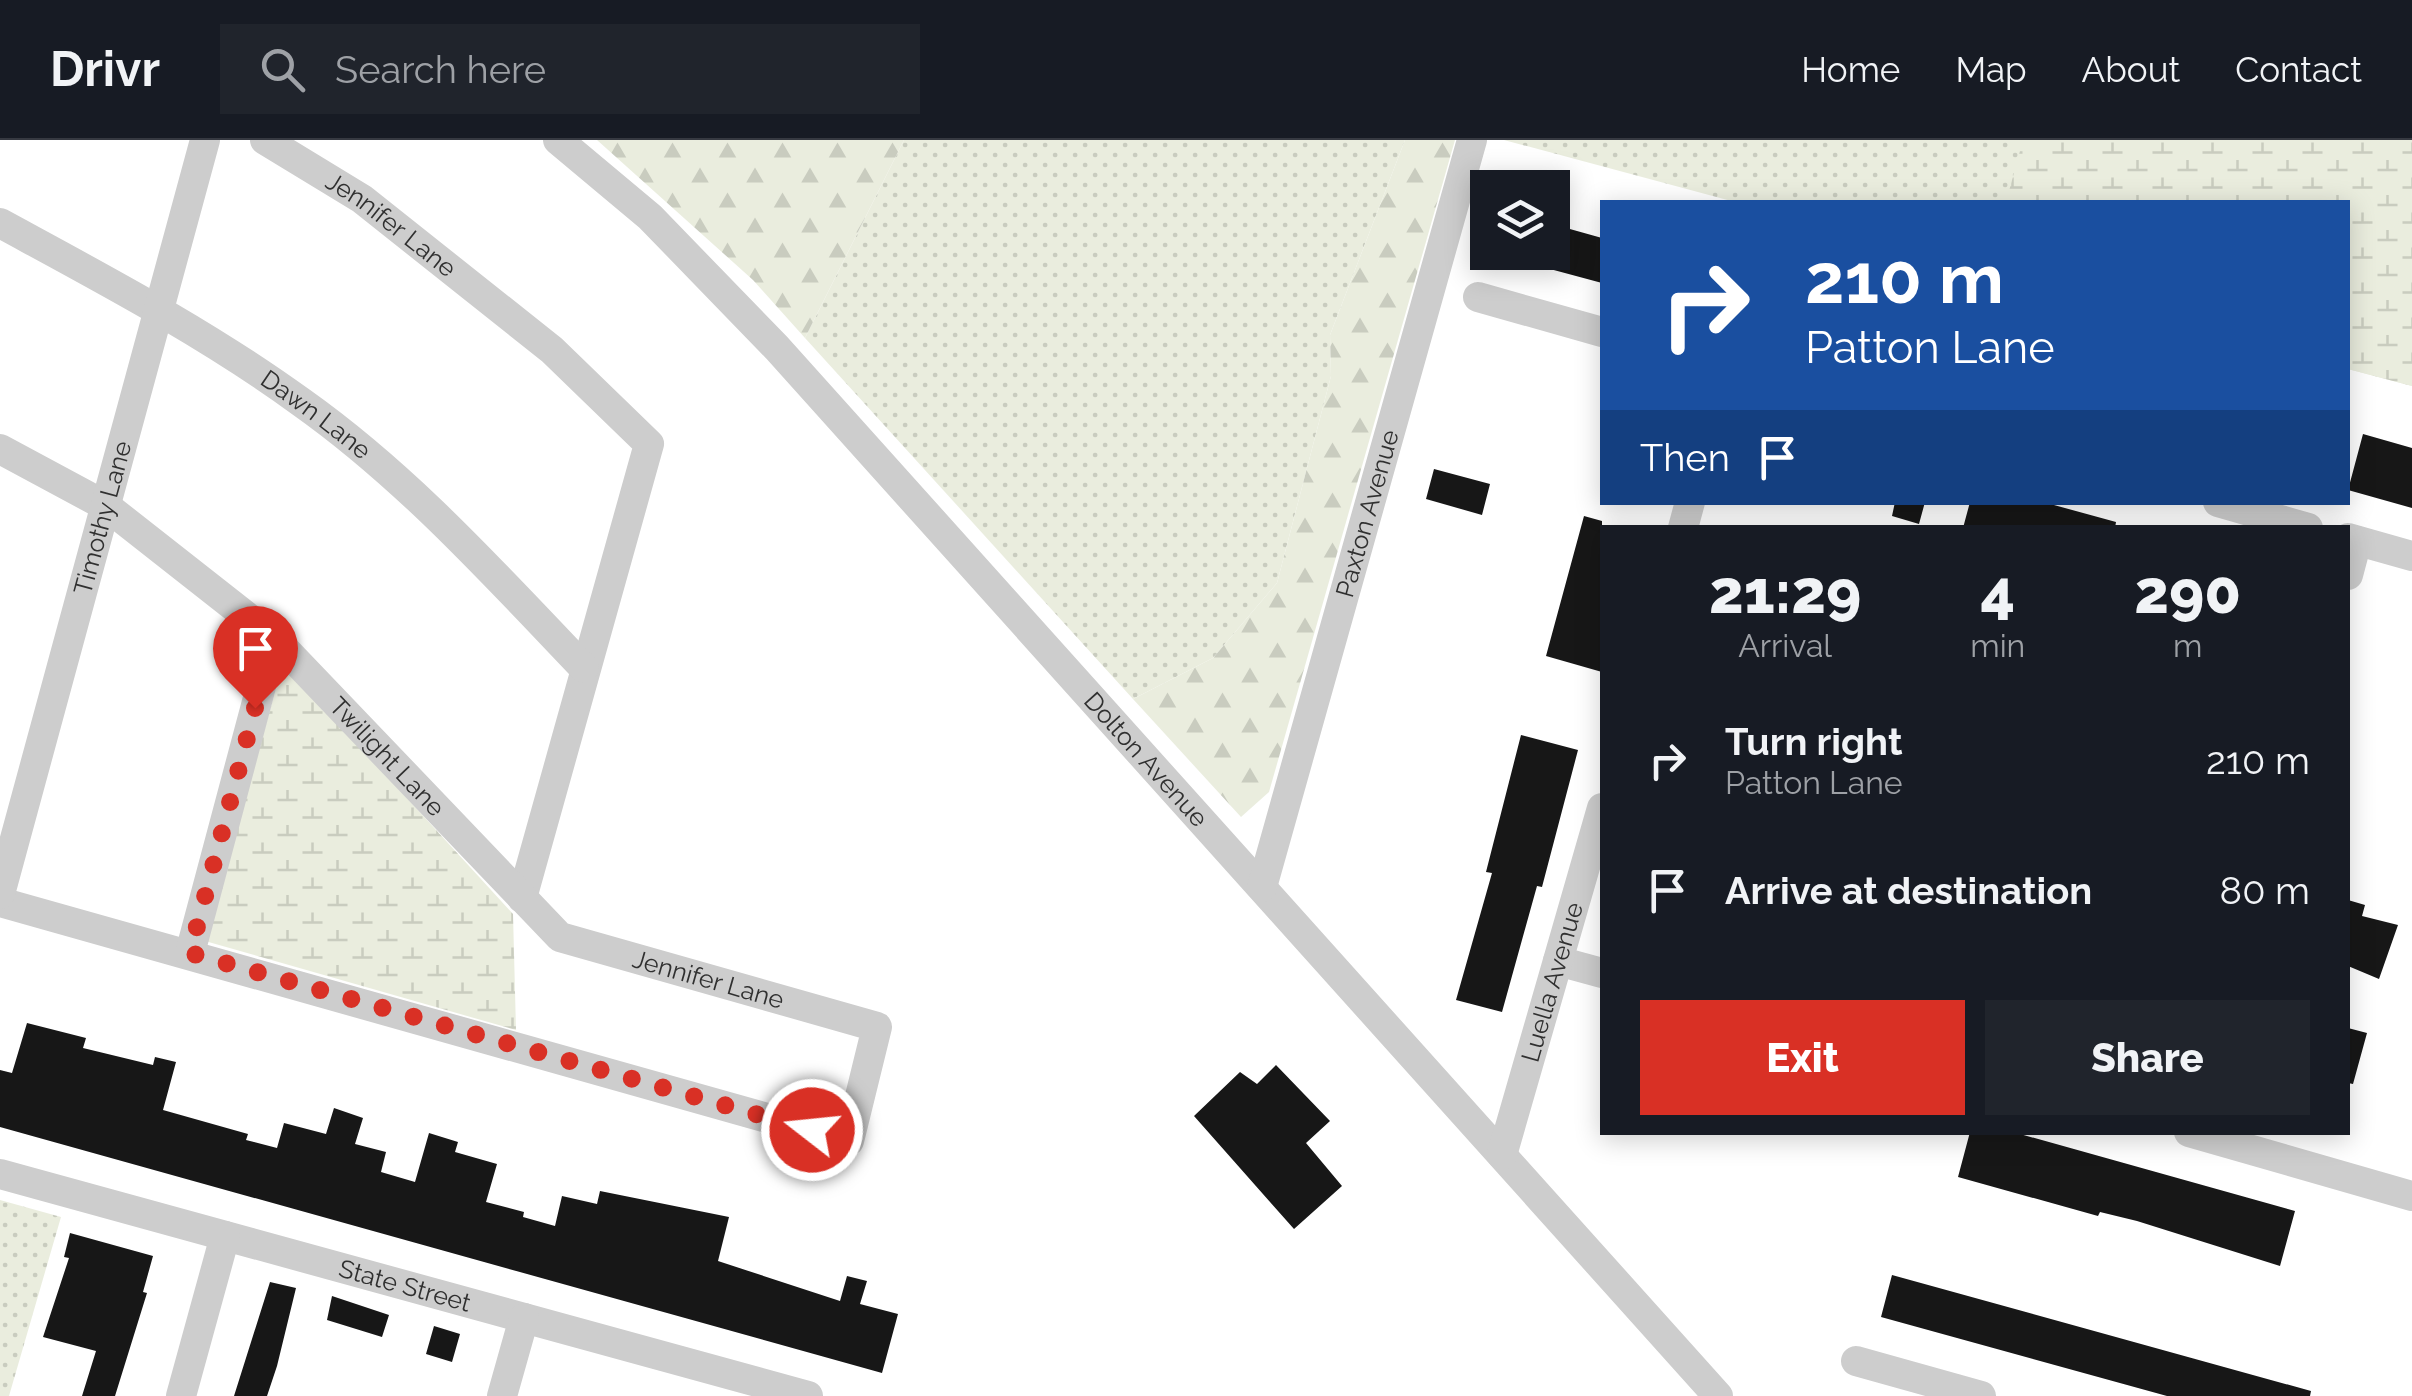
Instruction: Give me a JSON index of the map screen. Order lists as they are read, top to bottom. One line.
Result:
{"streets":{"street":["Jennifer Lane","Dawn Lane","Paxton Avenue","Timothy Lane","Twilight Lane","Dolton Avenue","Luella Avenue","State Street"]},"crossings":[["Jennifer Lane","Dawn Lane"],["Jennifer Lane","Twilight Lane"],["Dawn Lane","Timothy Lane"],["Paxton Avenue","Dolton Avenue"],["Timothy Lane","Twilight Lane"],["Dolton Avenue","Luella Avenue"]],"page":{"header":"Drivr","search":"Search here","nav":["Home","Map","About","Contact"],"turn":["210 m","Patton Lane"],"then":"Then","eta":["21:29","Arrival","4","min","290","m"],"list":[{"name":"Turn right","note":"Patton Lane","value":"210 m"},{"name":"Arrive at destination","value":"80 m"}],"buttons":["Exit","Share"]}}
